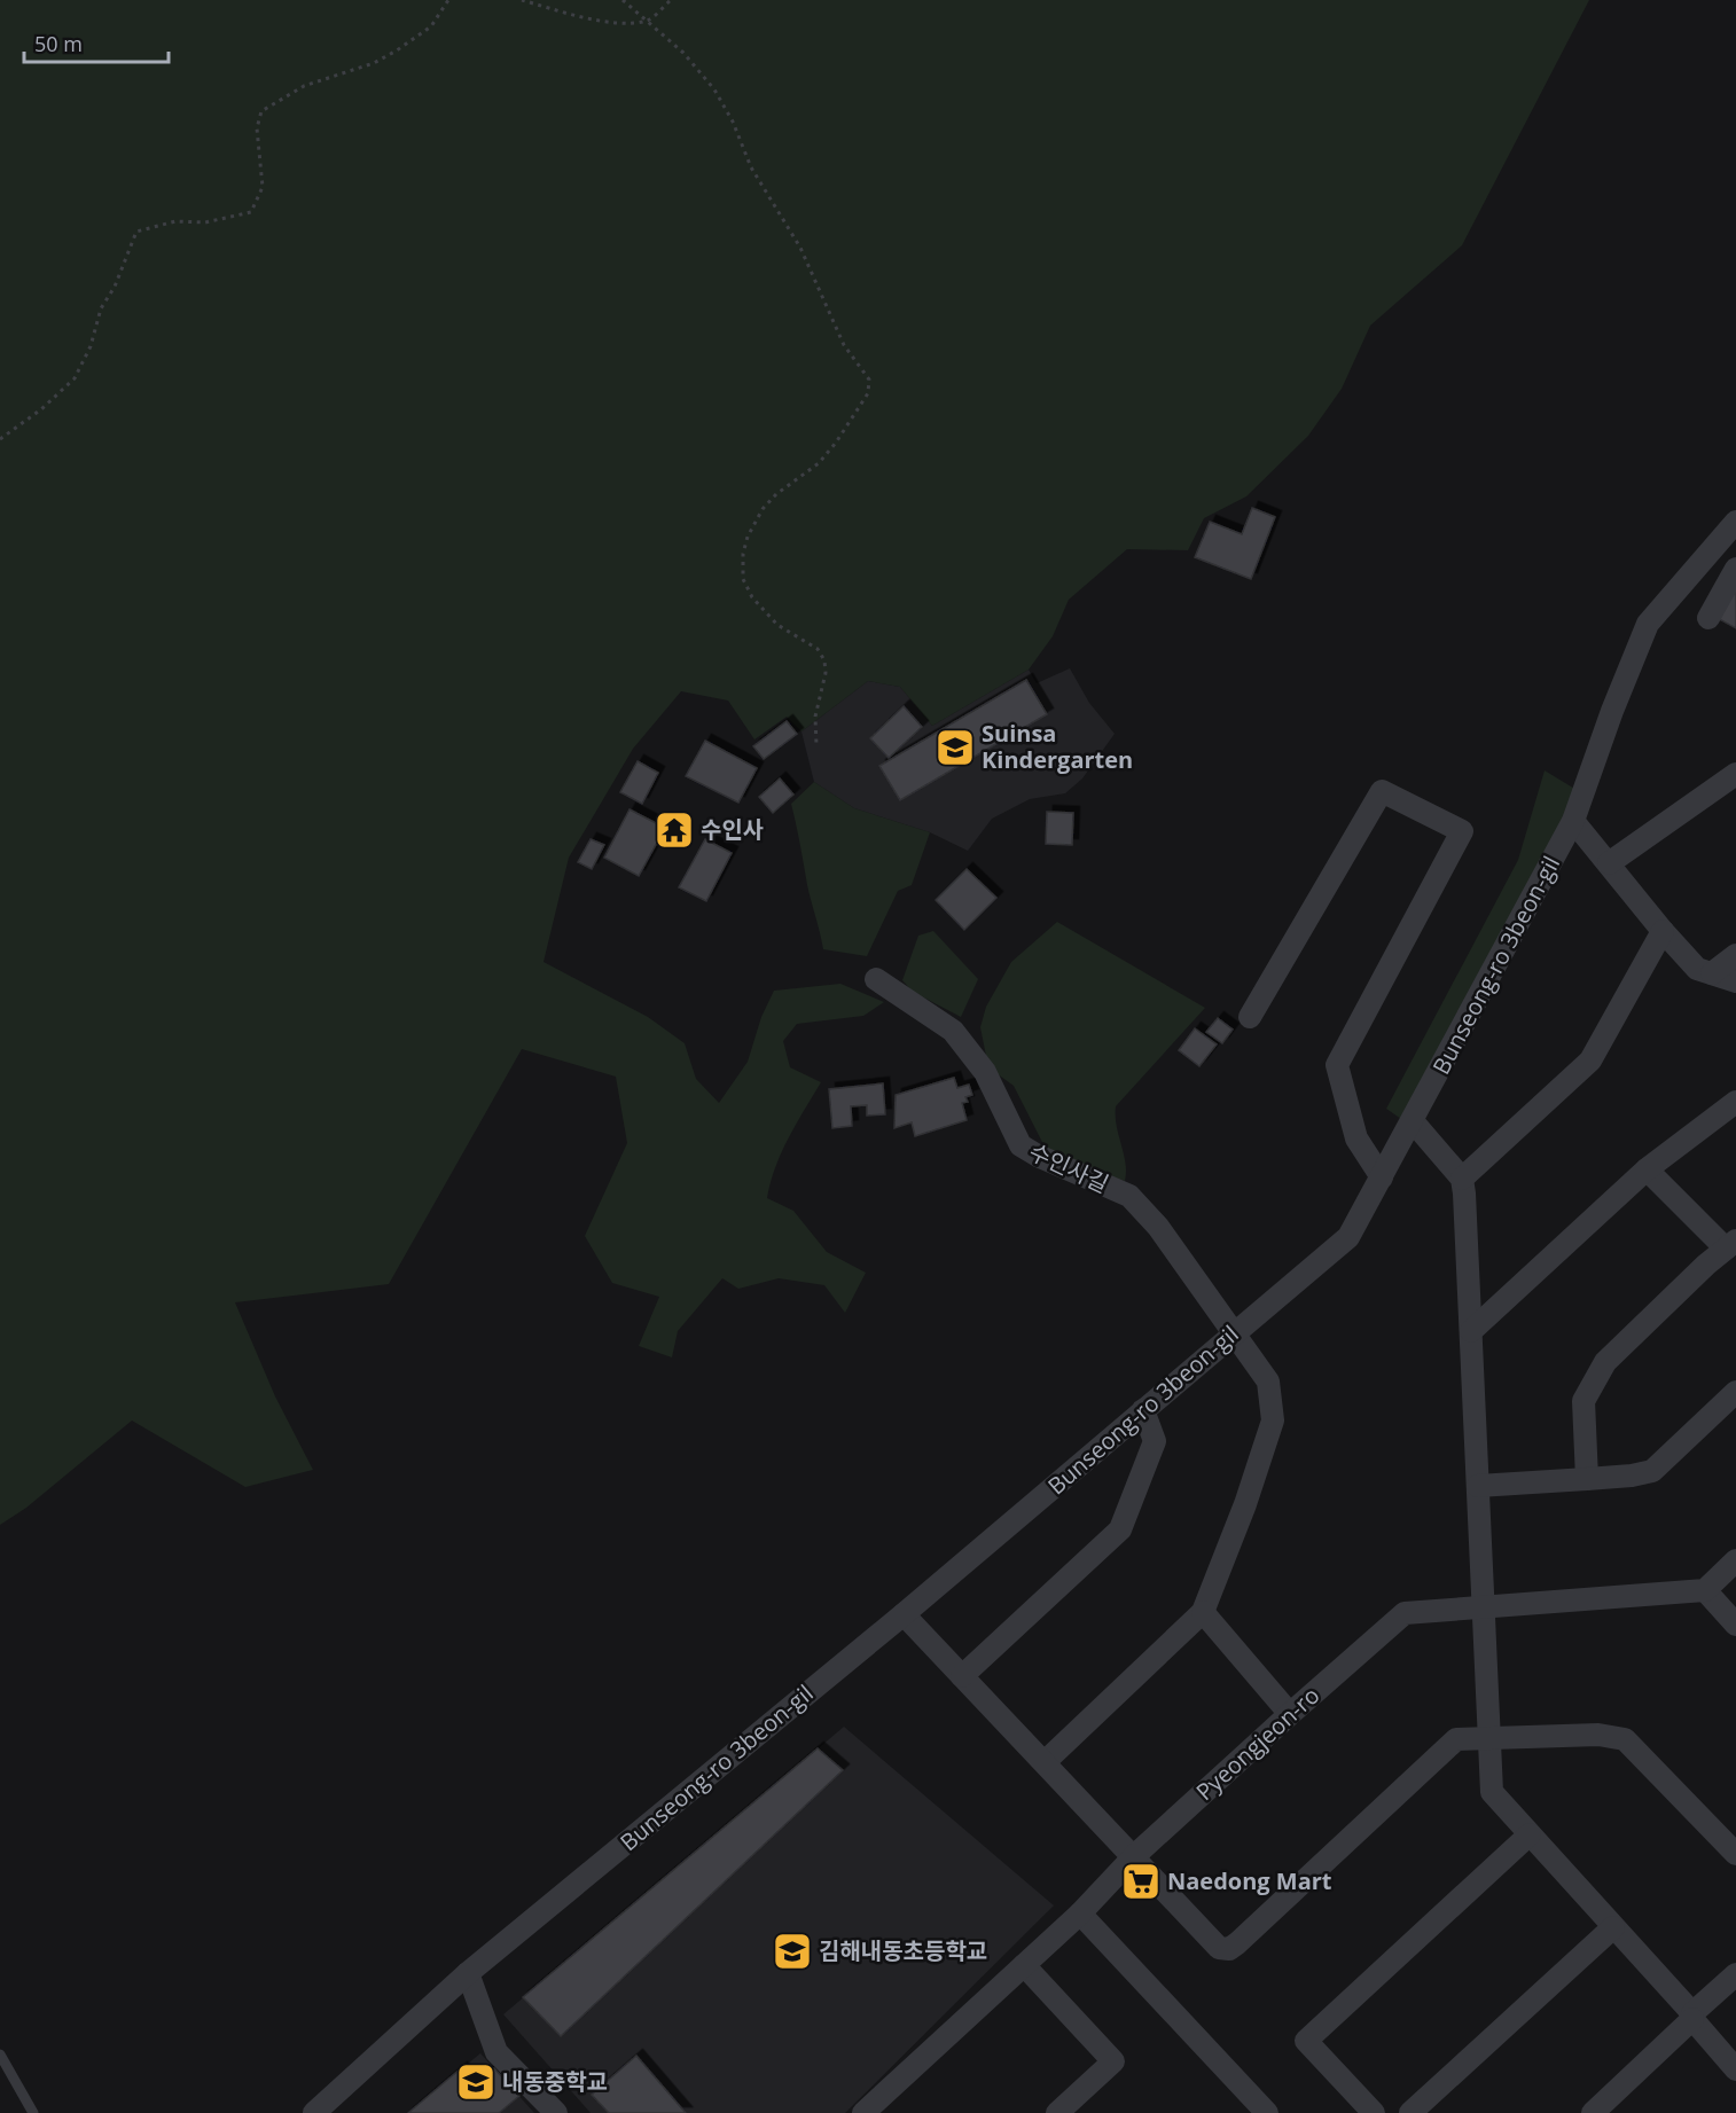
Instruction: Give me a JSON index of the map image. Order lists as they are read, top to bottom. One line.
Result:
{"streets":{"street":["Bunseong-ro 3beon-gil","수인사길","Pyeongjeon-ro"]},"crossings":[["Bunseong-ro 3beon-gil","수인사길"]],"places":{"school or university":["Suinsa Kindergarten","김해내동초등학교","내동중학교"],"temple":["수인사"],"supermarket":["Naedong Mart"]},"scale_bar":"50 m"}
